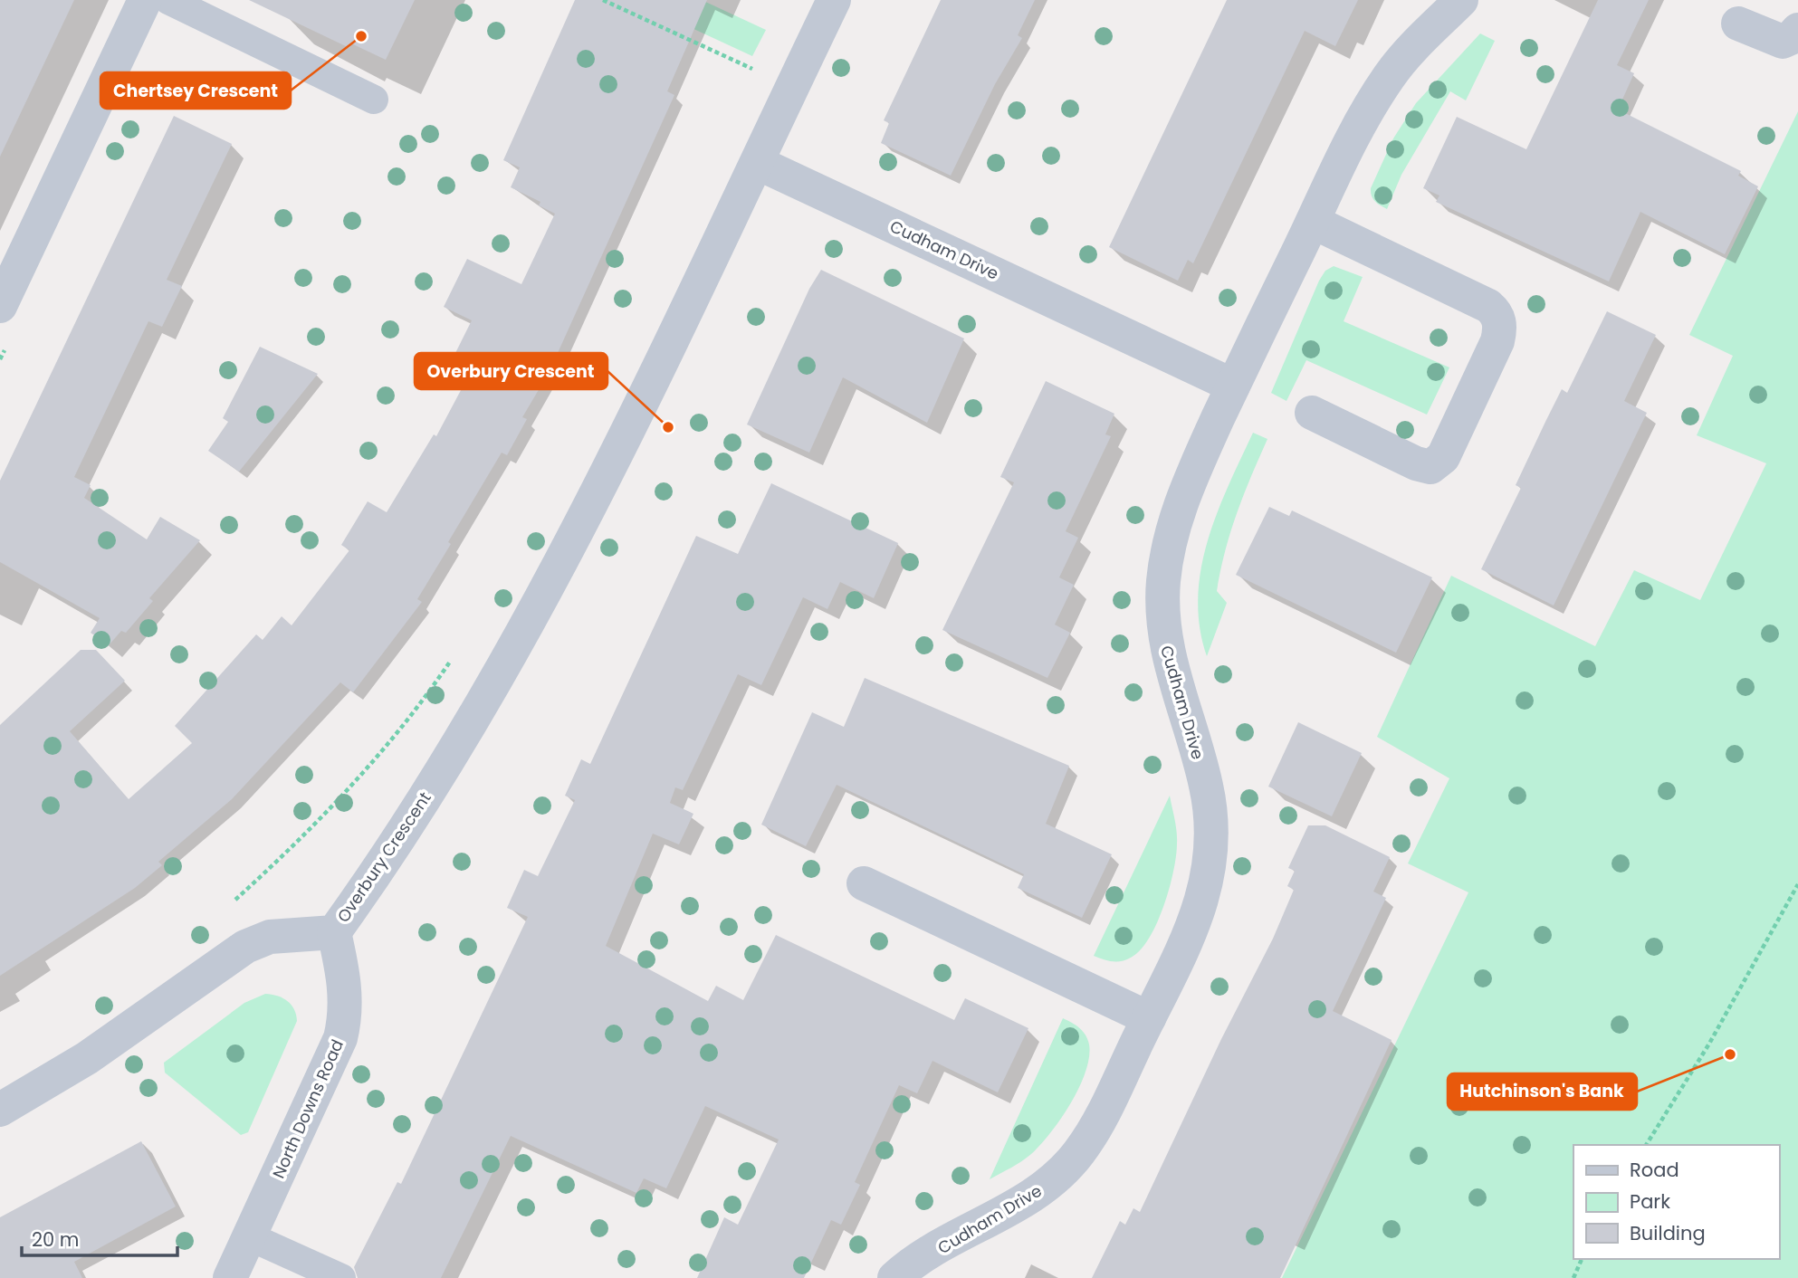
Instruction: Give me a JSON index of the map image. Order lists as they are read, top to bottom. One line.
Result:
{"streets":{"street":["Cudham Drive","Overbury Crescent","North Downs Road"]},"crossings":[["Cudham Drive","Overbury Crescent"],["Overbury Crescent","North Downs Road"]],"places":["Chertsey Crescent","Overbury Crescent","Hutchinson's Bank"],"legend":["Road","Park","Building"],"scale_bar":"20 m"}
